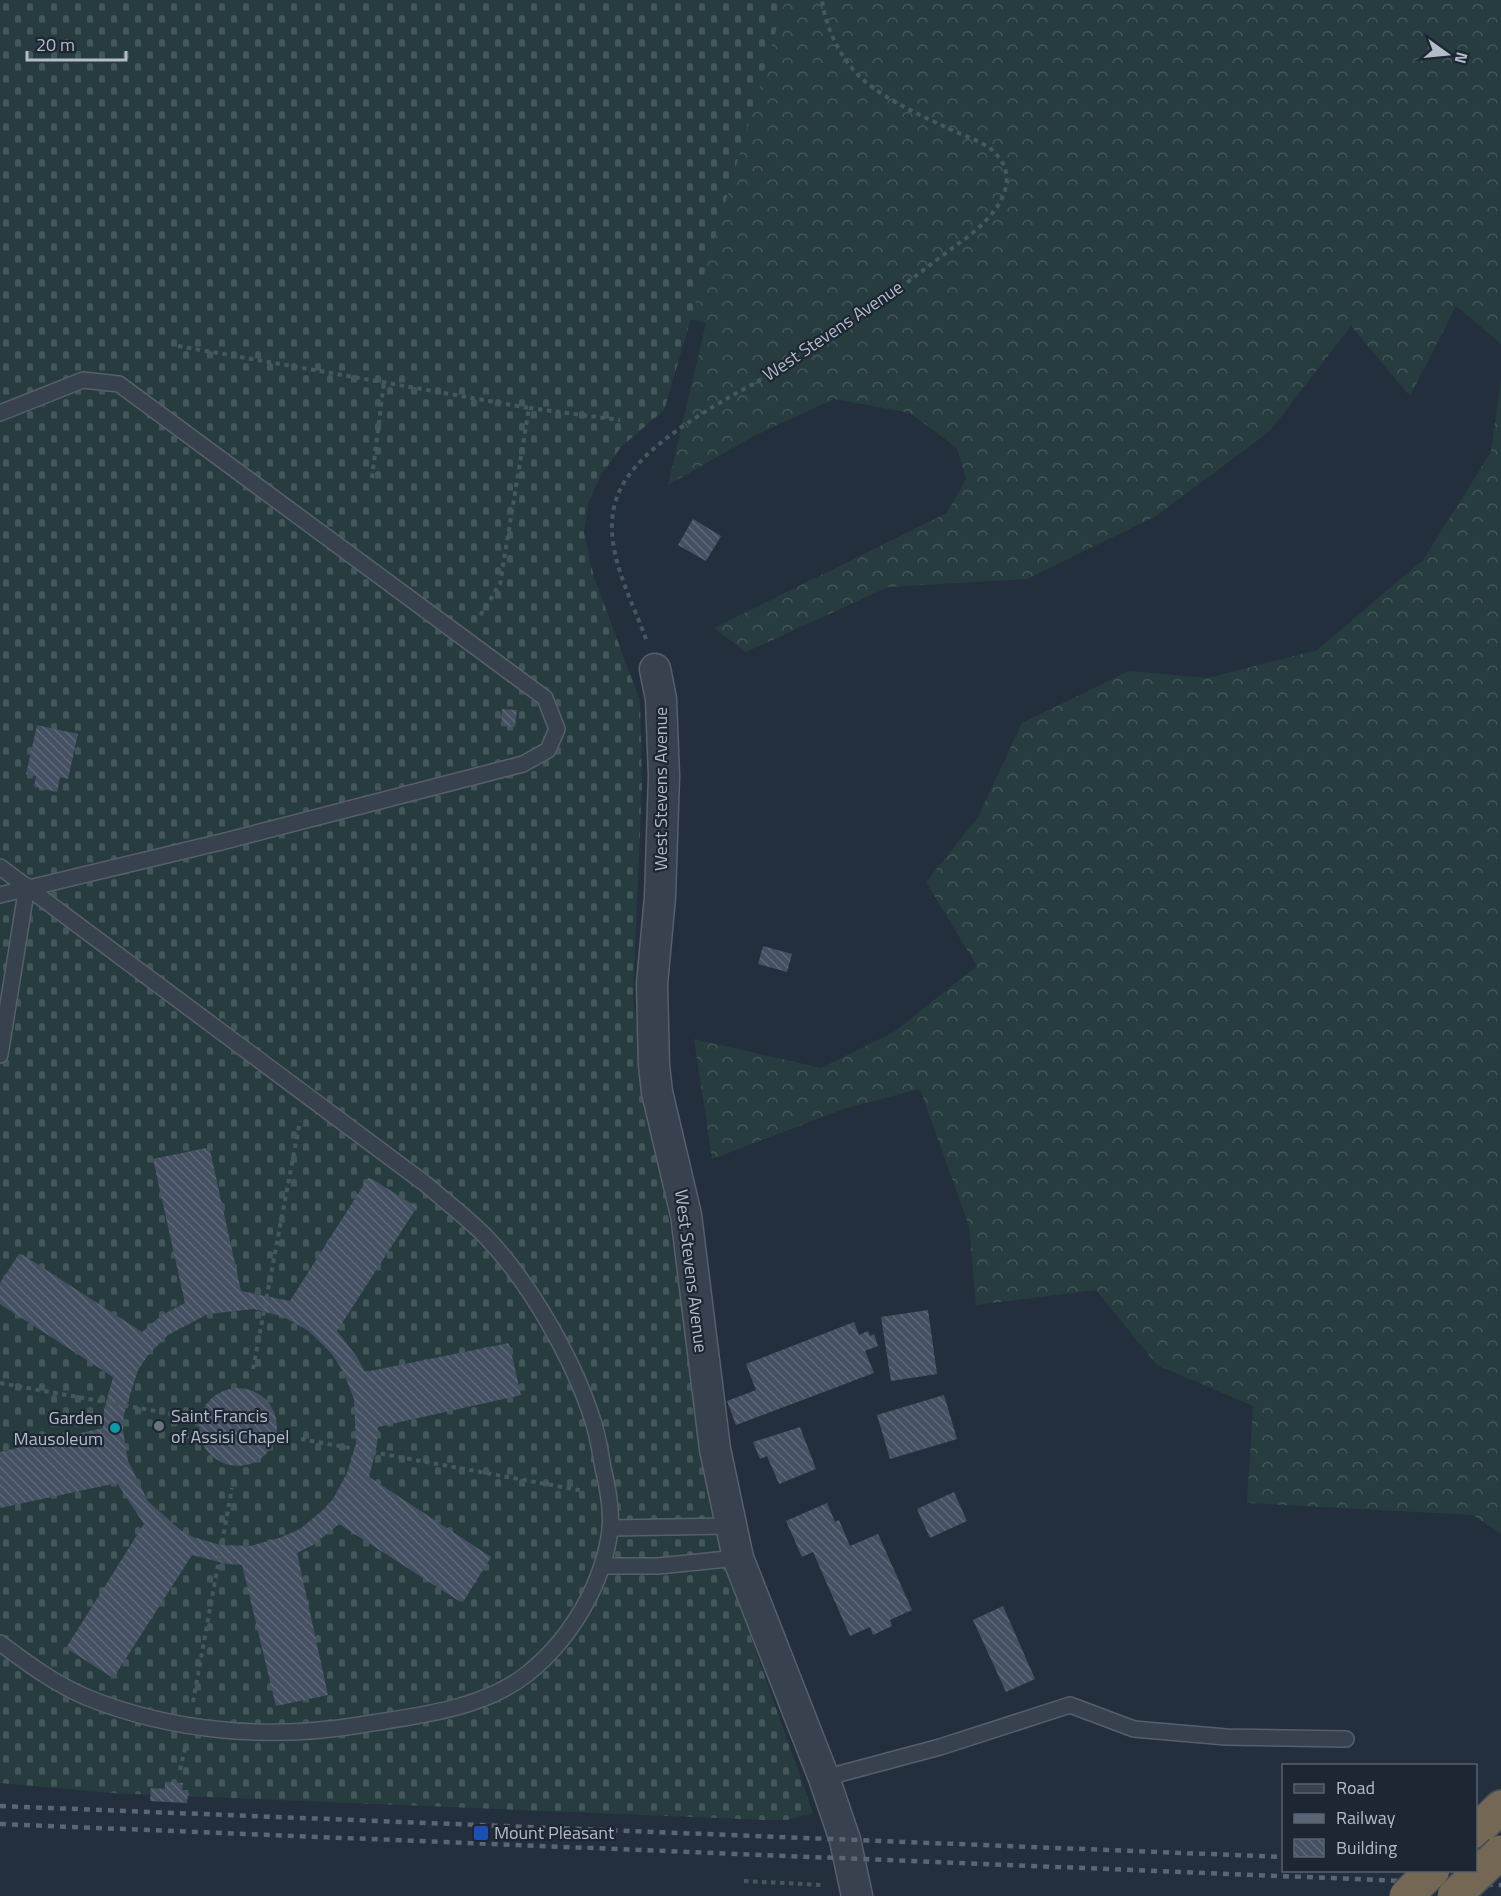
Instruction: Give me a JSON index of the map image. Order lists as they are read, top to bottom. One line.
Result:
{"streets":{"street":["West Stevens Avenue"]},"places":{"other":["Saint Francis of Assisi Chapel","Garden Mausoleum"],"transit":["Mount Pleasant"]},"legend":["Road","Railway","Building"],"scale_bar":"20 m","north":"right"}
